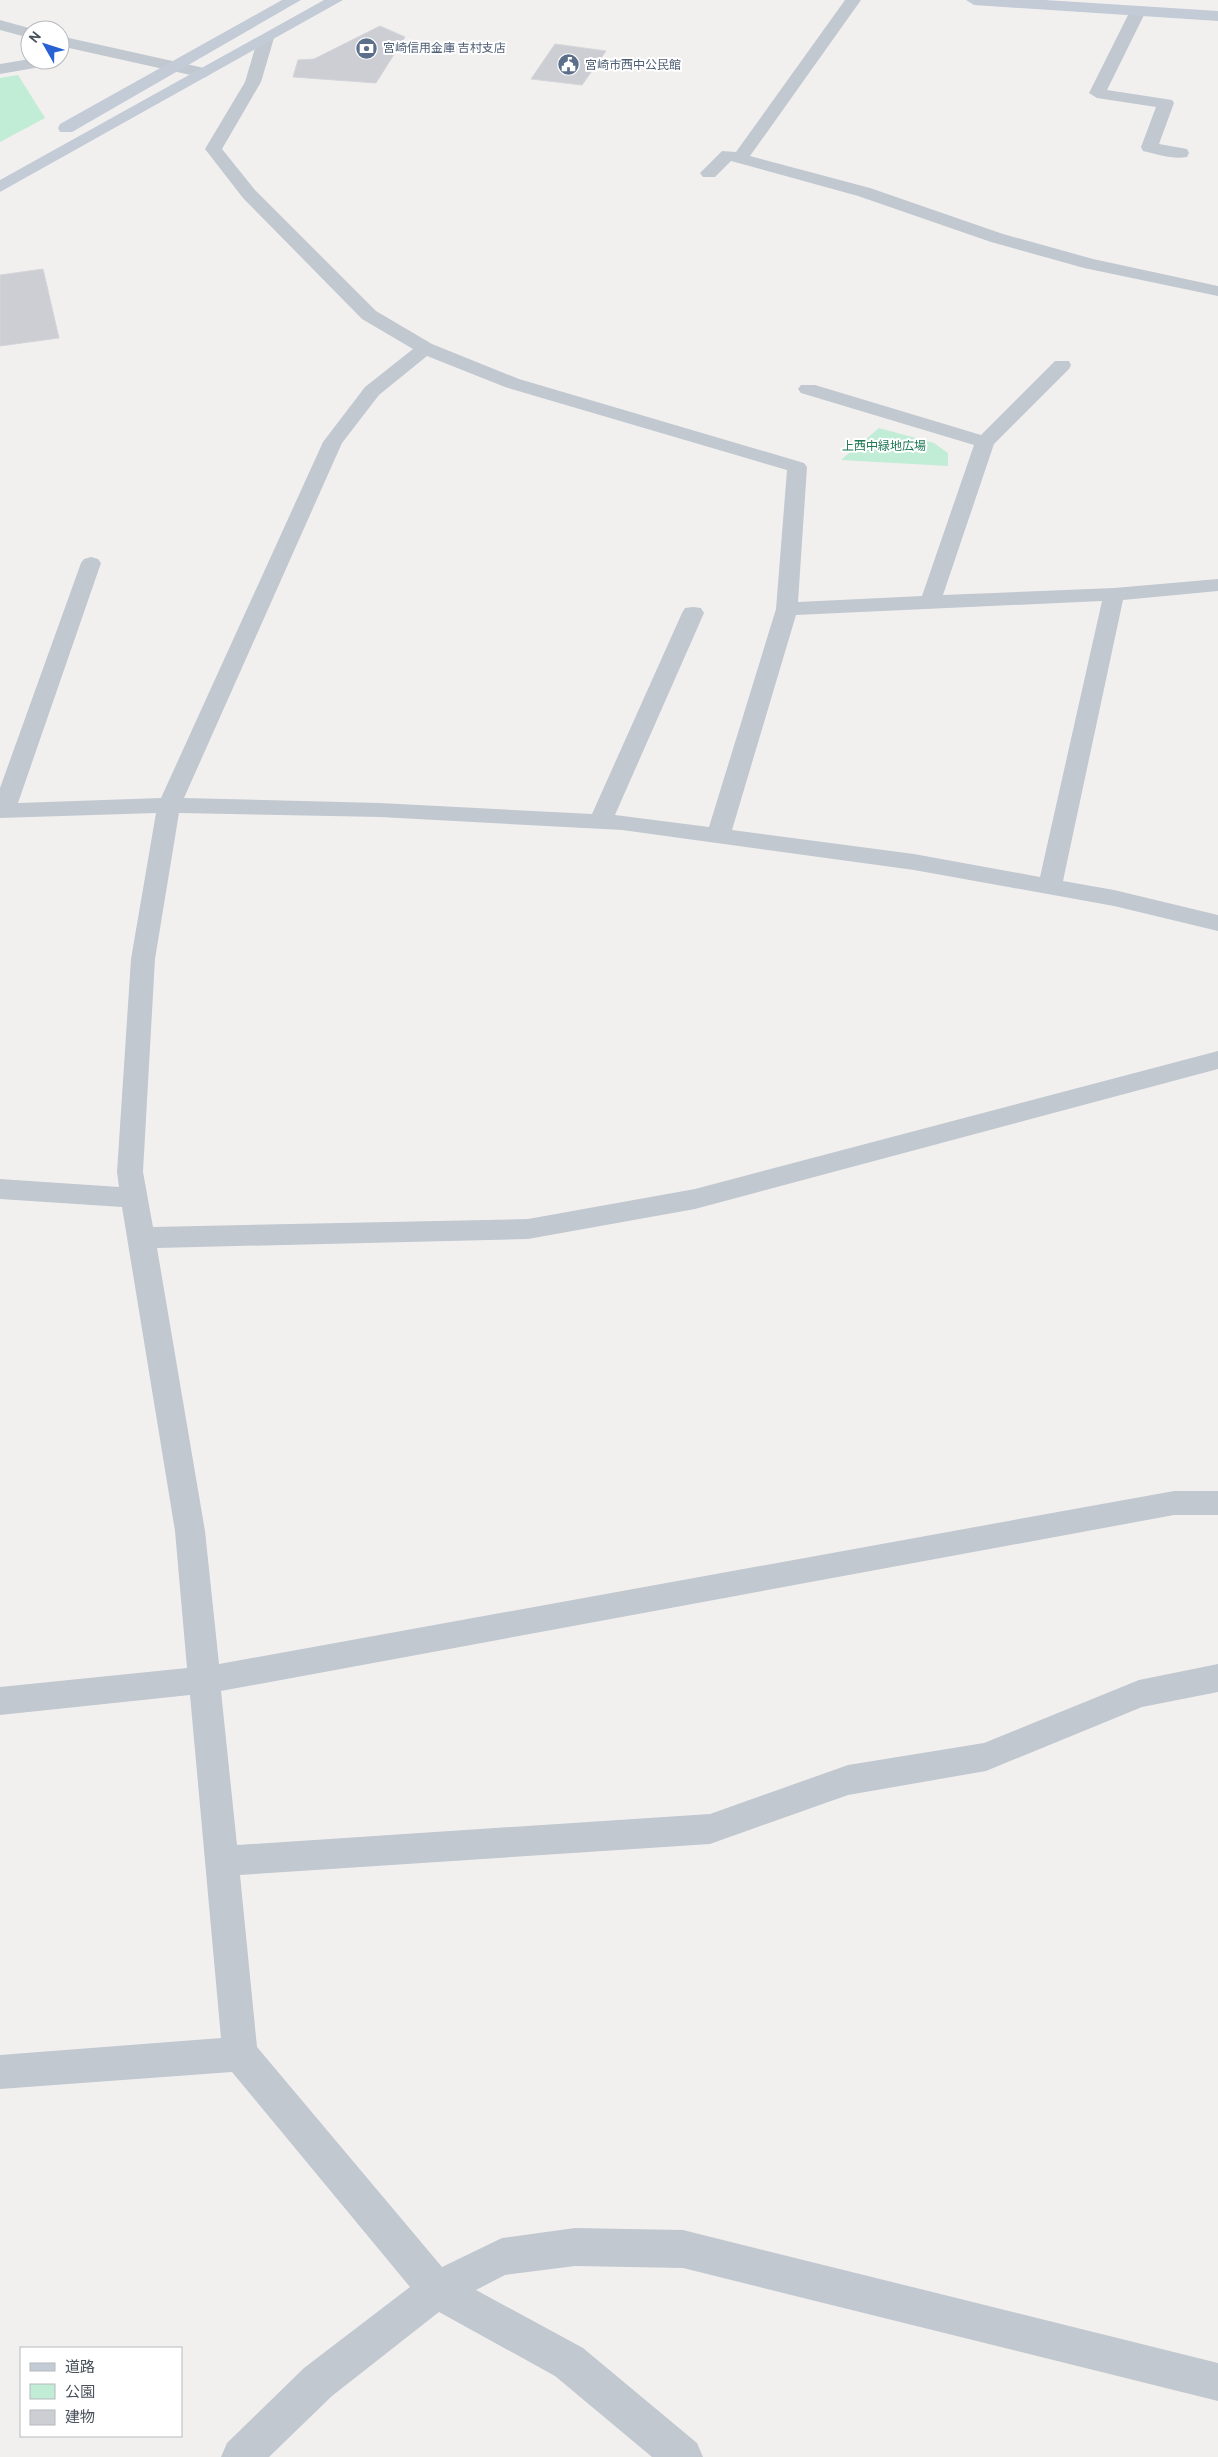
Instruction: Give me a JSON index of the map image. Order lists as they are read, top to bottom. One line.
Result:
{"parks":["上西中緑地広場"],"places":{"bank":["宮崎信用金庫 吉村支店"],"public building":["宮崎市西中公民館"]},"legend":["道路","公園","建物"],"north":"top left"}
